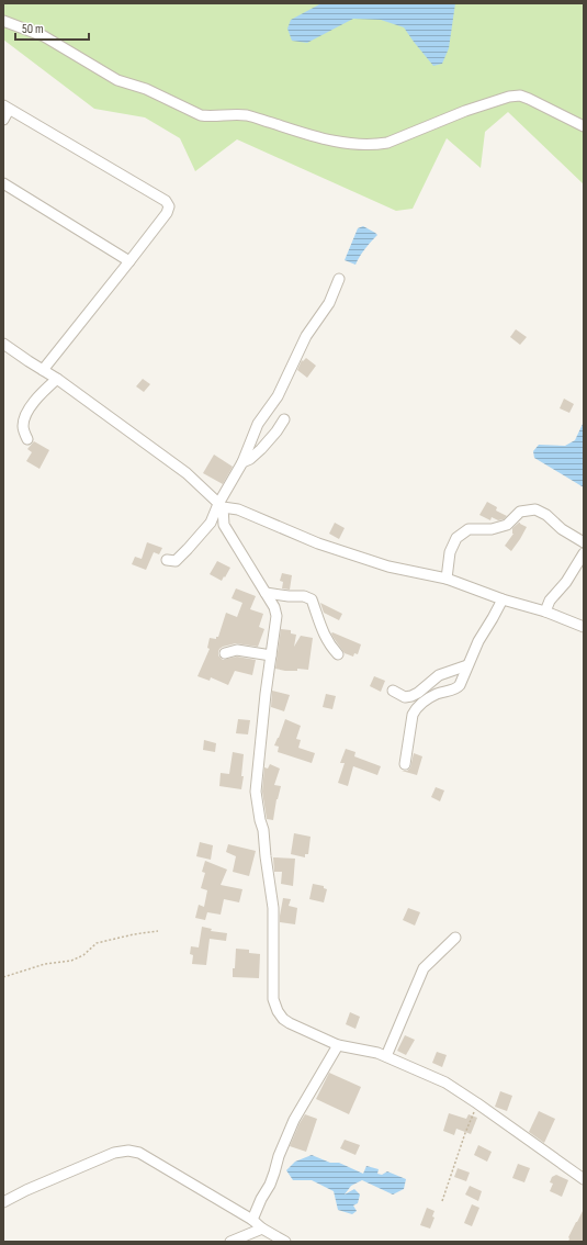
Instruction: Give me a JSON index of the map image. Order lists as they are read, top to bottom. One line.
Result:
{"scale_bar":"50 m"}
